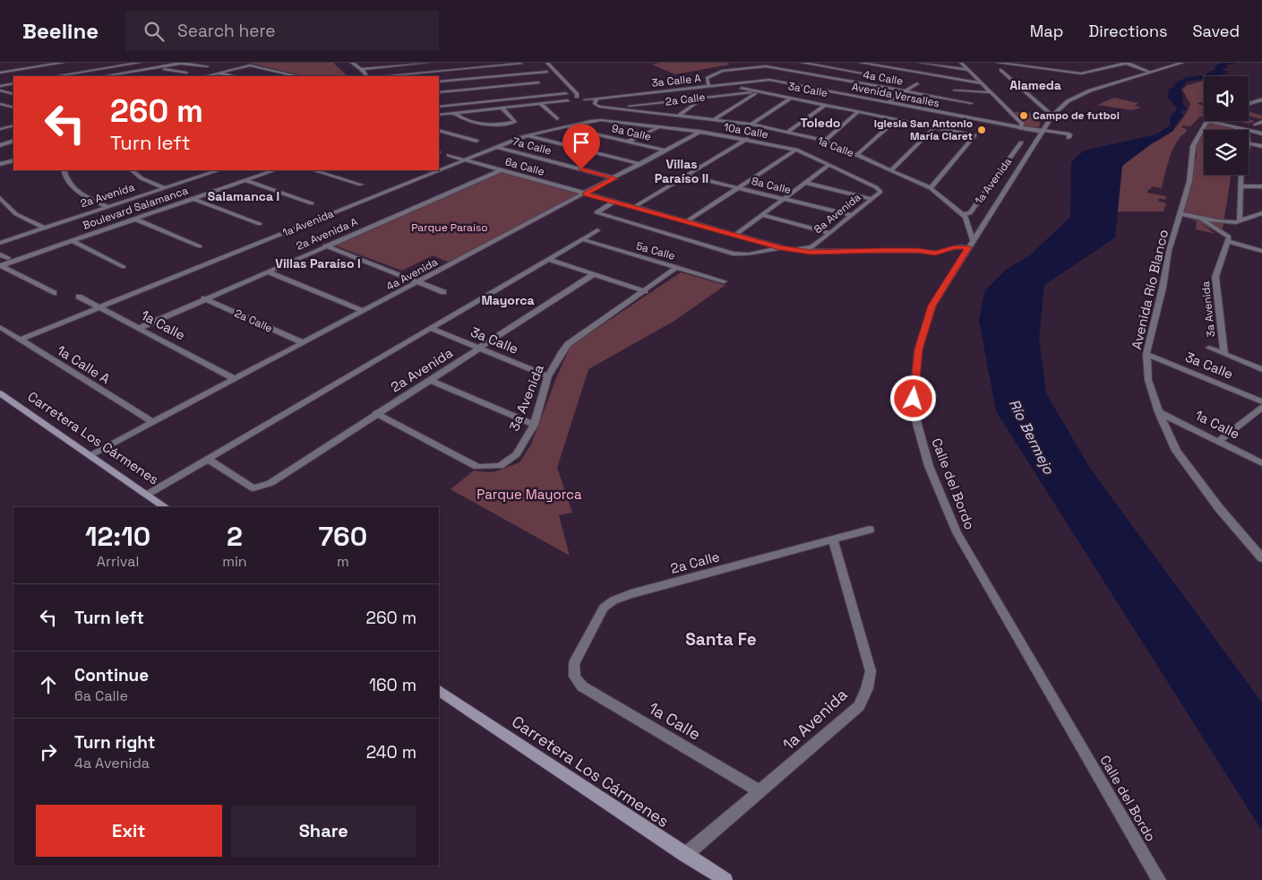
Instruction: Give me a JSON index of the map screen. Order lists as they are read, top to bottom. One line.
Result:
{"streets":{"main road":["Carretera Los Cármenes"],"street":["4a Calle","3a Calle A","3a Calle","Avenida Versalles","2a Calle","10a Calle","9a Calle","7a Calle","1a Calle","6a Calle","1a Avenida","8a Calle","2a Avenida","Boulevard Salamanca","8a Avenida","2a Avenida A","5a Calle","4a Avenida","Avenida Río Blanco","3a Avenida","1a Calle A","Calle del Bordo"]},"crossings":[["4a Calle","3a Calle A"],["3a Calle A","Avenida Versalles"],["3a Calle","2a Calle"],["3a Calle","1a Calle"],["3a Calle","2a Avenida"],["3a Calle","Avenida Río Blanco"],["3a Calle","3a Avenida"],["Avenida Versalles","Calle del Bordo"],["2a Calle","1a Calle"],["2a Calle","1a Avenida"],["2a Calle","2a Avenida A"],["2a Calle","4a Avenida"],["10a Calle","1a Avenida"],["10a Calle","8a Avenida"],["10a Calle","4a Avenida"],["9a Calle","1a Avenida"],["9a Calle","4a Avenida"],["7a Calle","1a Avenida"],["7a Calle","4a Avenida"],["1a Calle","6a Calle"],["1a Calle","1a Avenida"],["1a Calle","2a Avenida A"],["1a Calle","4a Avenida"],["1a Calle","Avenida Río Blanco"],["1a Calle","Calle del Bordo"],["6a Calle","1a Avenida"],["6a Calle","8a Avenida"],["6a Calle","2a Avenida A"],["6a Calle","5a Calle"],["6a Calle","4a Avenida"],["6a Calle","Calle del Bordo"],["1a Avenida","1a Calle A"],["1a Avenida","Carretera Los Cármenes"],["8a Calle","8a Avenida"],["2a Avenida","3a Avenida"],["5a Calle","3a Avenida"],["4a Avenida","1a Calle A"],["4a Avenida","Carretera Los Cármenes"]],"districts":["Alameda","Toledo","Villas Paraíso II","Salamanca I","Villas Paraíso I","Mayorca","Santa Fe"],"water":["Río Bermejo"],"parks":["Parque Paraíso","Parque Mayorca"],"places":["Campo de futbol","Iglesia San Antonio María Claret"],"page":{"header":"Beeline","search":"Search here","nav":["Map","Directions","Saved"],"turn":["260 m","Turn left"],"eta":["12:10","Arrival","2","min","760","m"],"list":[{"name":"Turn left","value":"260 m"},{"name":"Continue","note":"6a Calle","value":"160 m"},{"name":"Turn right","note":"4a Avenida","value":"240 m"}],"buttons":["Exit","Share"]}}
